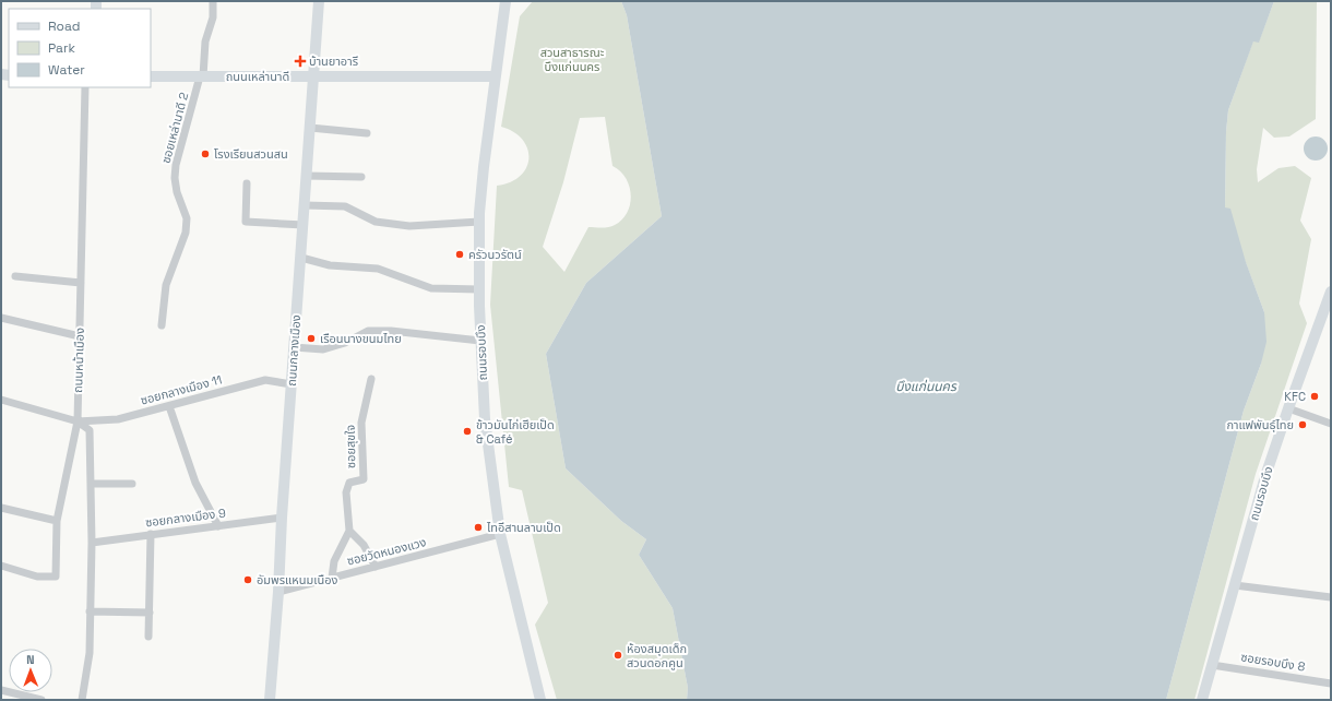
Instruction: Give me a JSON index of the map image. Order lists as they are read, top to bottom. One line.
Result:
{"streets":{"street":["ถนนเหล่านาดี","ซอยเหล่านาดี 2","ถนนกลางเมือง","ถนนรอบบึง","ถนนหน้าเมือง","ซอยกลางเมือง 11","ซอยสุขใจ","ซอยกลางเมือง 9","ซอยวัดหนองแวง","ซอยรอบบึง 8"]},"crossings":[["ถนนเหล่านาดี","ซอยเหล่านาดี 2"],["ถนนเหล่านาดี","ถนนกลางเมือง"],["ถนนเหล่านาดี","ถนนรอบบึง"],["ถนนกลางเมือง","ซอยกลางเมือง 11"],["ถนนกลางเมือง","ซอยกลางเมือง 9"],["ถนนกลางเมือง","ซอยวัดหนองแวง"],["ถนนรอบบึง","ซอยวัดหนองแวง"],["ถนนรอบบึง","ซอยรอบบึง 8"],["ถนนหน้าเมือง","ซอยกลางเมือง 11"]],"water":["บึงแก่นนคร"],"parks":["สวนสาธารณะ บึงแก่นนคร"],"places":{"health":["บ้านยาอารี"],"other":["โรงเรียนสวนสน","ครัวนวรัตน์","เรือนนางขนมไทย","KFC","กาแฟพันธุ์ไทย","ข้าวมันไก่เฮียเป็ด & Café","ไทอีสานลาบเป็ด","อัมพรแหนมเนือง","ห้องสมุดเด็ก สวนดอกคูน"]},"legend":["Road","Park","Water"],"north":"top"}
